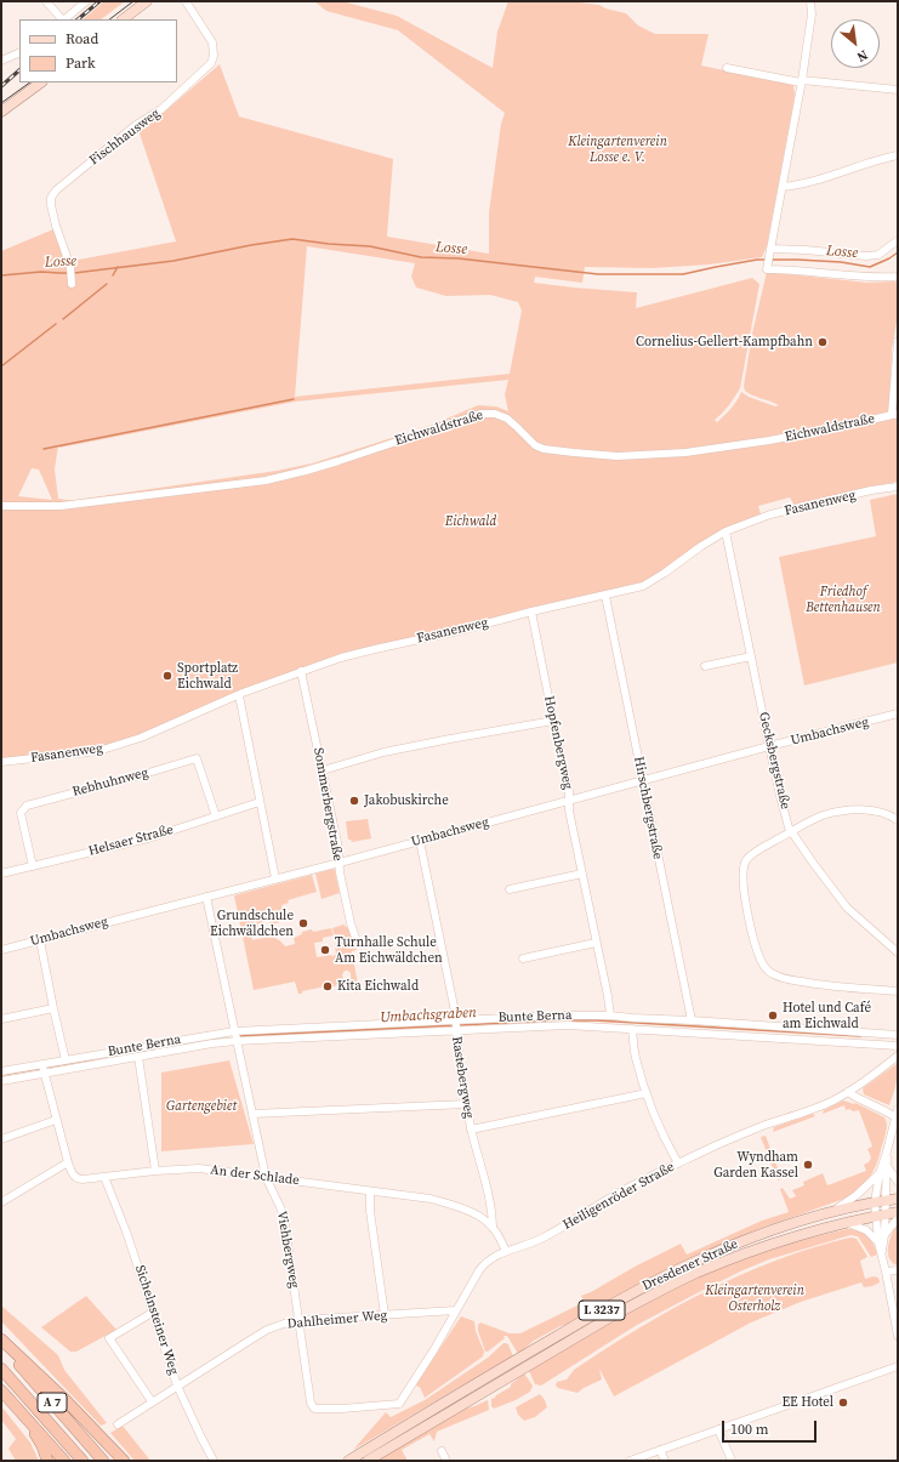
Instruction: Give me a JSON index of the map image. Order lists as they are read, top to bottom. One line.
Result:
{"streets":{"highway":["A 7"],"main road":["Dresdener Straße","L 3237"],"street":["Fischhausweg","Eichwaldstraße","Fasanenweg","Umbachsweg","Hopfenbergweg","Gecksbergstraße","Rebhuhnweg","Sommerbergstraße","Hirschbergstraße","Helsaer Straße","Bunte Berna","Rastebergweg","An der Schlade","Heiligenröder Straße","Viehbergweg","Sichelnsteiner Weg","Dahlheimer Weg"]},"crossings":[["Fasanenweg","Hopfenbergweg"],["Fasanenweg","Gecksbergstraße"],["Fasanenweg","Sommerbergstraße"],["Fasanenweg","Hirschbergstraße"],["Umbachsweg","Hopfenbergweg"],["Umbachsweg","Gecksbergstraße"],["Umbachsweg","Sommerbergstraße"],["Umbachsweg","Hirschbergstraße"],["Umbachsweg","Rastebergweg"],["Umbachsweg","Viehbergweg"],["Hopfenbergweg","Bunte Berna"],["Rebhuhnweg","Helsaer Straße"],["Hirschbergstraße","Bunte Berna"],["Bunte Berna","Rastebergweg"],["Bunte Berna","Viehbergweg"],["Rastebergweg","An der Schlade"],["An der Schlade","Heiligenröder Straße"],["An der Schlade","Viehbergweg"],["An der Schlade","Sichelnsteiner Weg"],["Heiligenröder Straße","Viehbergweg"],["Heiligenröder Straße","Dahlheimer Weg"],["Viehbergweg","Dahlheimer Weg"],["Sichelnsteiner Weg","Dahlheimer Weg"]],"water":["Losse","Umbachsgraben"],"parks":["Kleingartenverein Losse e. V.","Eichwald","Friedhof Bettenhausen","Gartengebiet","Kleingartenverein Osterholz"],"places":["Cornelius-Gellert-Kampfbahn","Sportplatz Eichwald","Jakobuskirche","Grundschule Eichwäldchen","Turnhalle Schule Am Eichwäldchen","Kita Eichwald","Hotel und Café am Eichwald","Wyndham Garden Kassel","EE Hotel"],"legend":["Road","Park"],"scale_bar":"100 m","north":"bottom right"}
